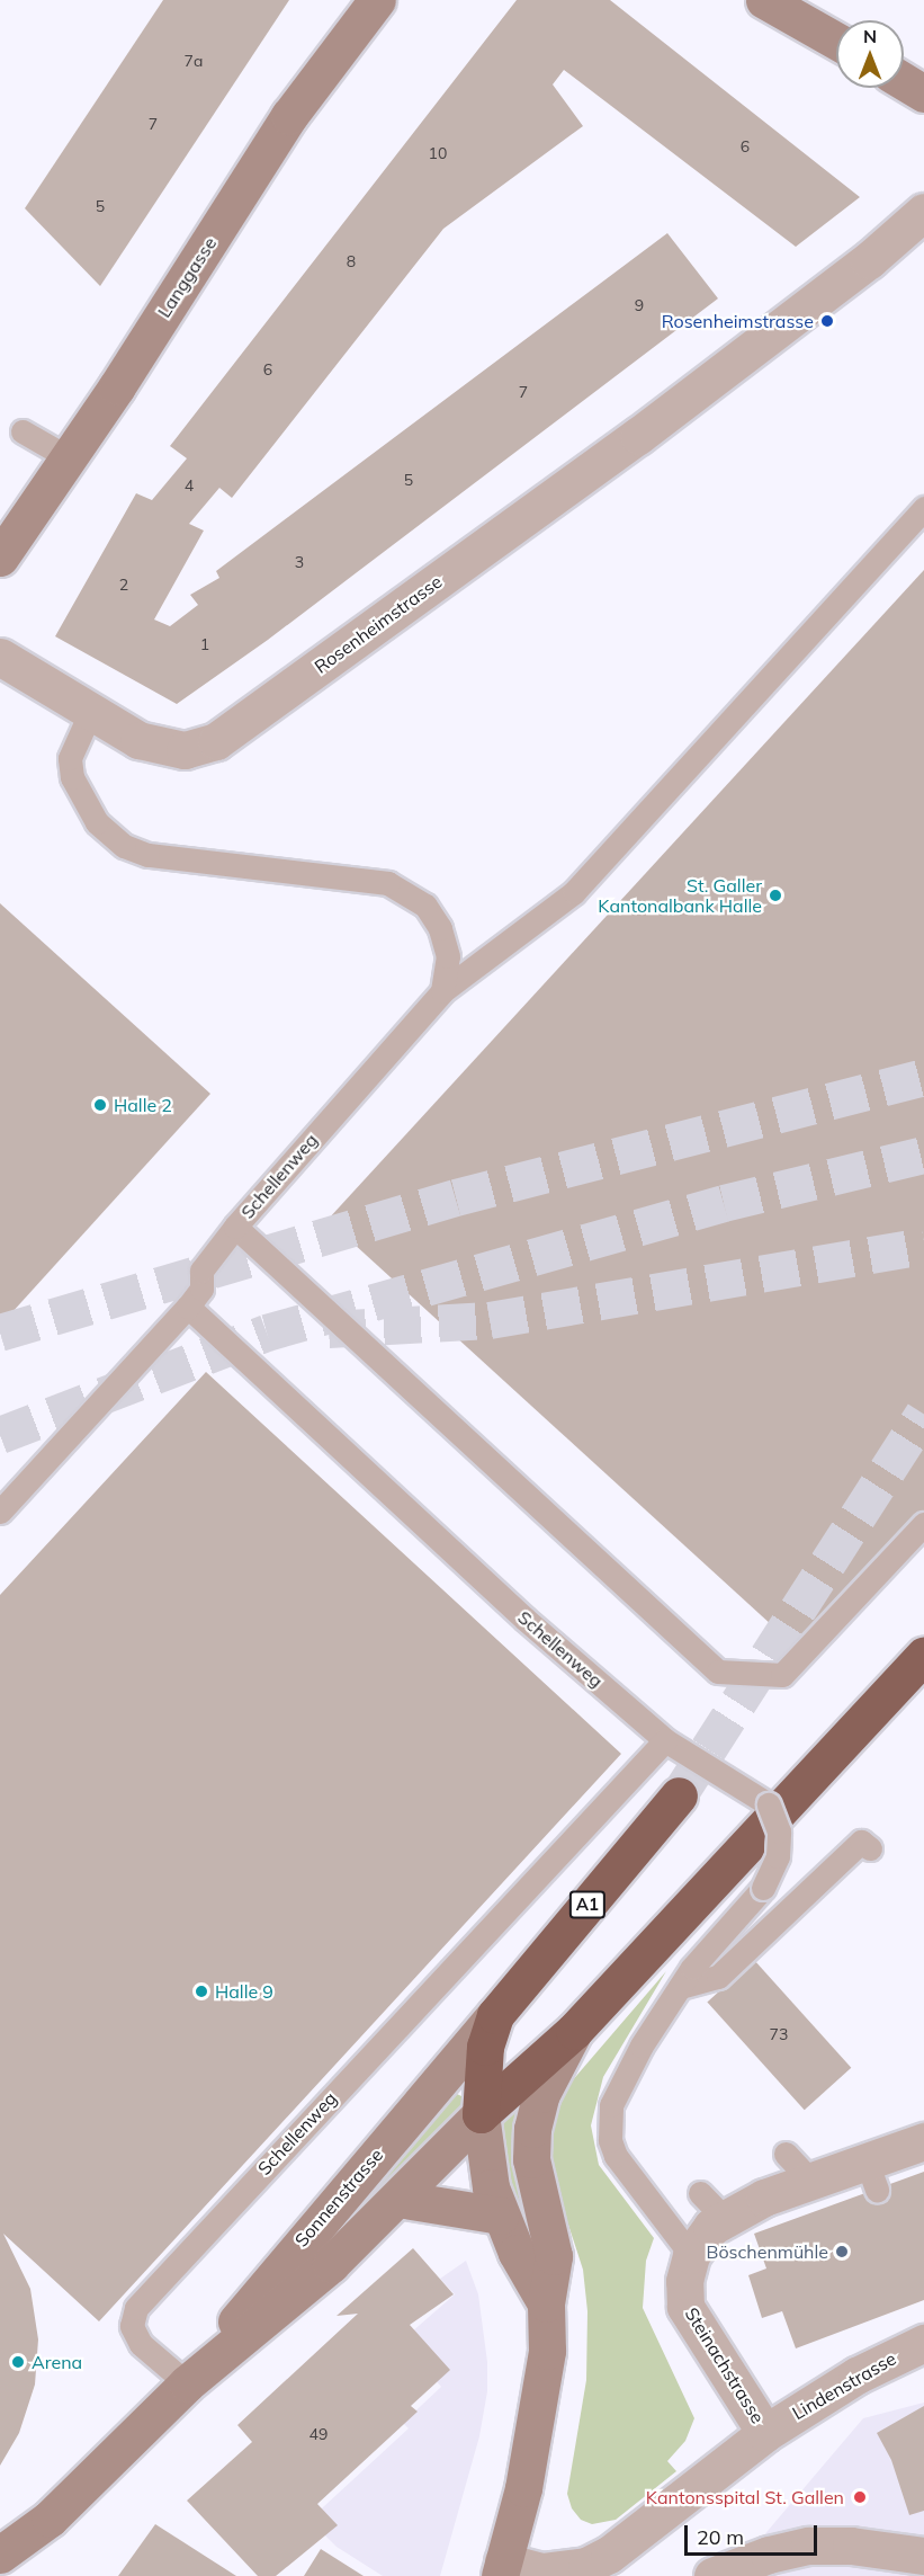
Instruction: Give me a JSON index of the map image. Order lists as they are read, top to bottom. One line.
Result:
{"streets":{"highway":["A1"],"main road":["Langgasse","Sonnenstrasse","Steinachstrasse"],"street":["Rosenheimstrasse","Lindenstrasse"],"lane":["Schellenweg"]},"crossings":[["Schellenweg","Sonnenstrasse"],["Schellenweg","Steinachstrasse"],["A1","Sonnenstrasse"],["A1","Steinachstrasse"],["Sonnenstrasse","Steinachstrasse"],["Steinachstrasse","Lindenstrasse"]],"places":["Rosenheimstrasse","St. Galler Kantonalbank Halle","Halle 2","Halle 9","Böschenmühle","Arena","Kantonsspital St. Gallen"],"house_numbers":["7a","7","6","10","5","8","9","6","7","5","4","3","2","1","73","49"],"scale_bar":"20 m","north":"top"}
